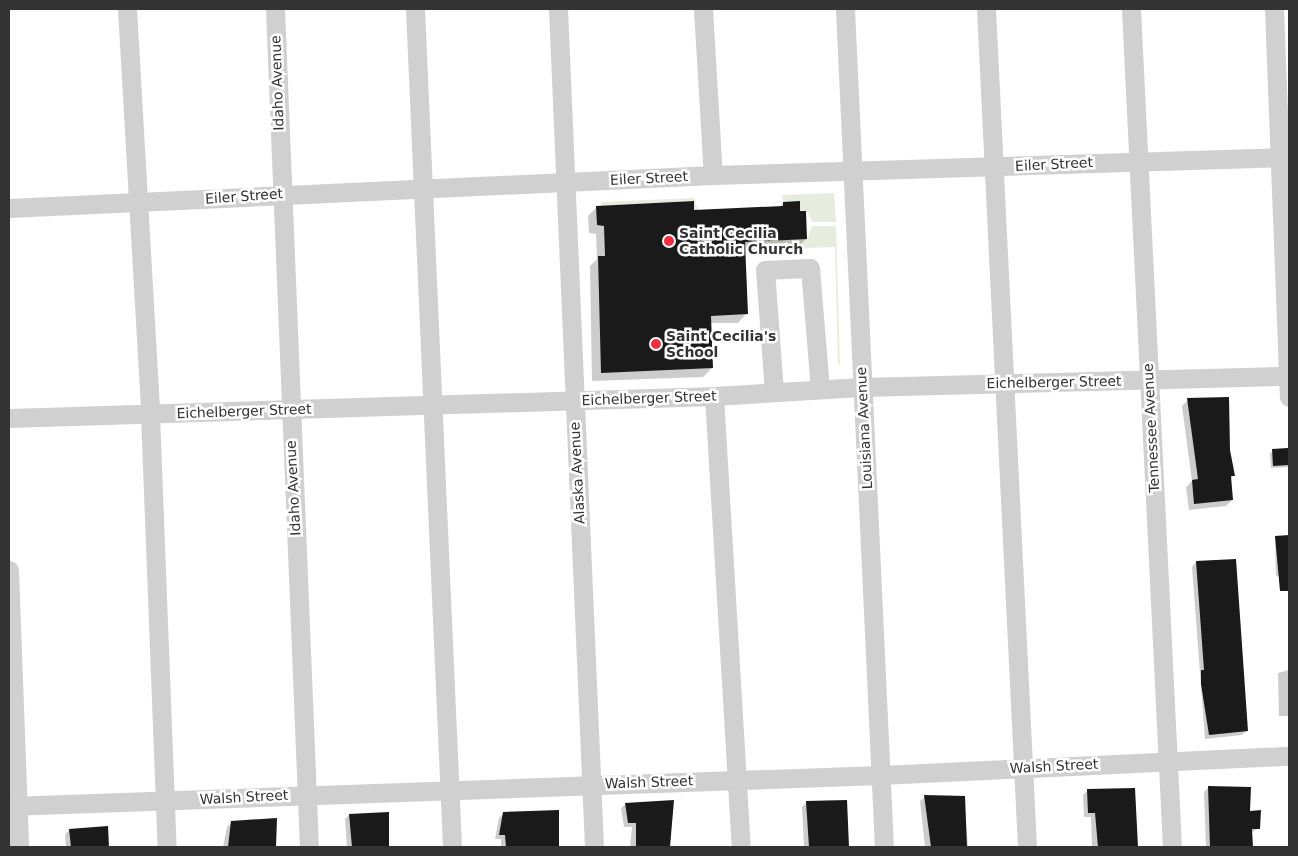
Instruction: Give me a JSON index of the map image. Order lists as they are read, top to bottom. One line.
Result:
{"streets":{"street":["Idaho Avenue","Eiler Street","Eichelberger Street","Louisiana Avenue","Tennessee Avenue","Alaska Avenue","Walsh Street"]},"crossings":[["Idaho Avenue","Eiler Street"],["Idaho Avenue","Eichelberger Street"],["Idaho Avenue","Walsh Street"],["Eiler Street","Louisiana Avenue"],["Eiler Street","Tennessee Avenue"],["Eiler Street","Alaska Avenue"],["Eichelberger Street","Louisiana Avenue"],["Eichelberger Street","Tennessee Avenue"],["Eichelberger Street","Alaska Avenue"],["Louisiana Avenue","Walsh Street"],["Tennessee Avenue","Walsh Street"],["Alaska Avenue","Walsh Street"]],"places":["Saint Cecilia Catholic Church","Saint Cecilia's School"]}
